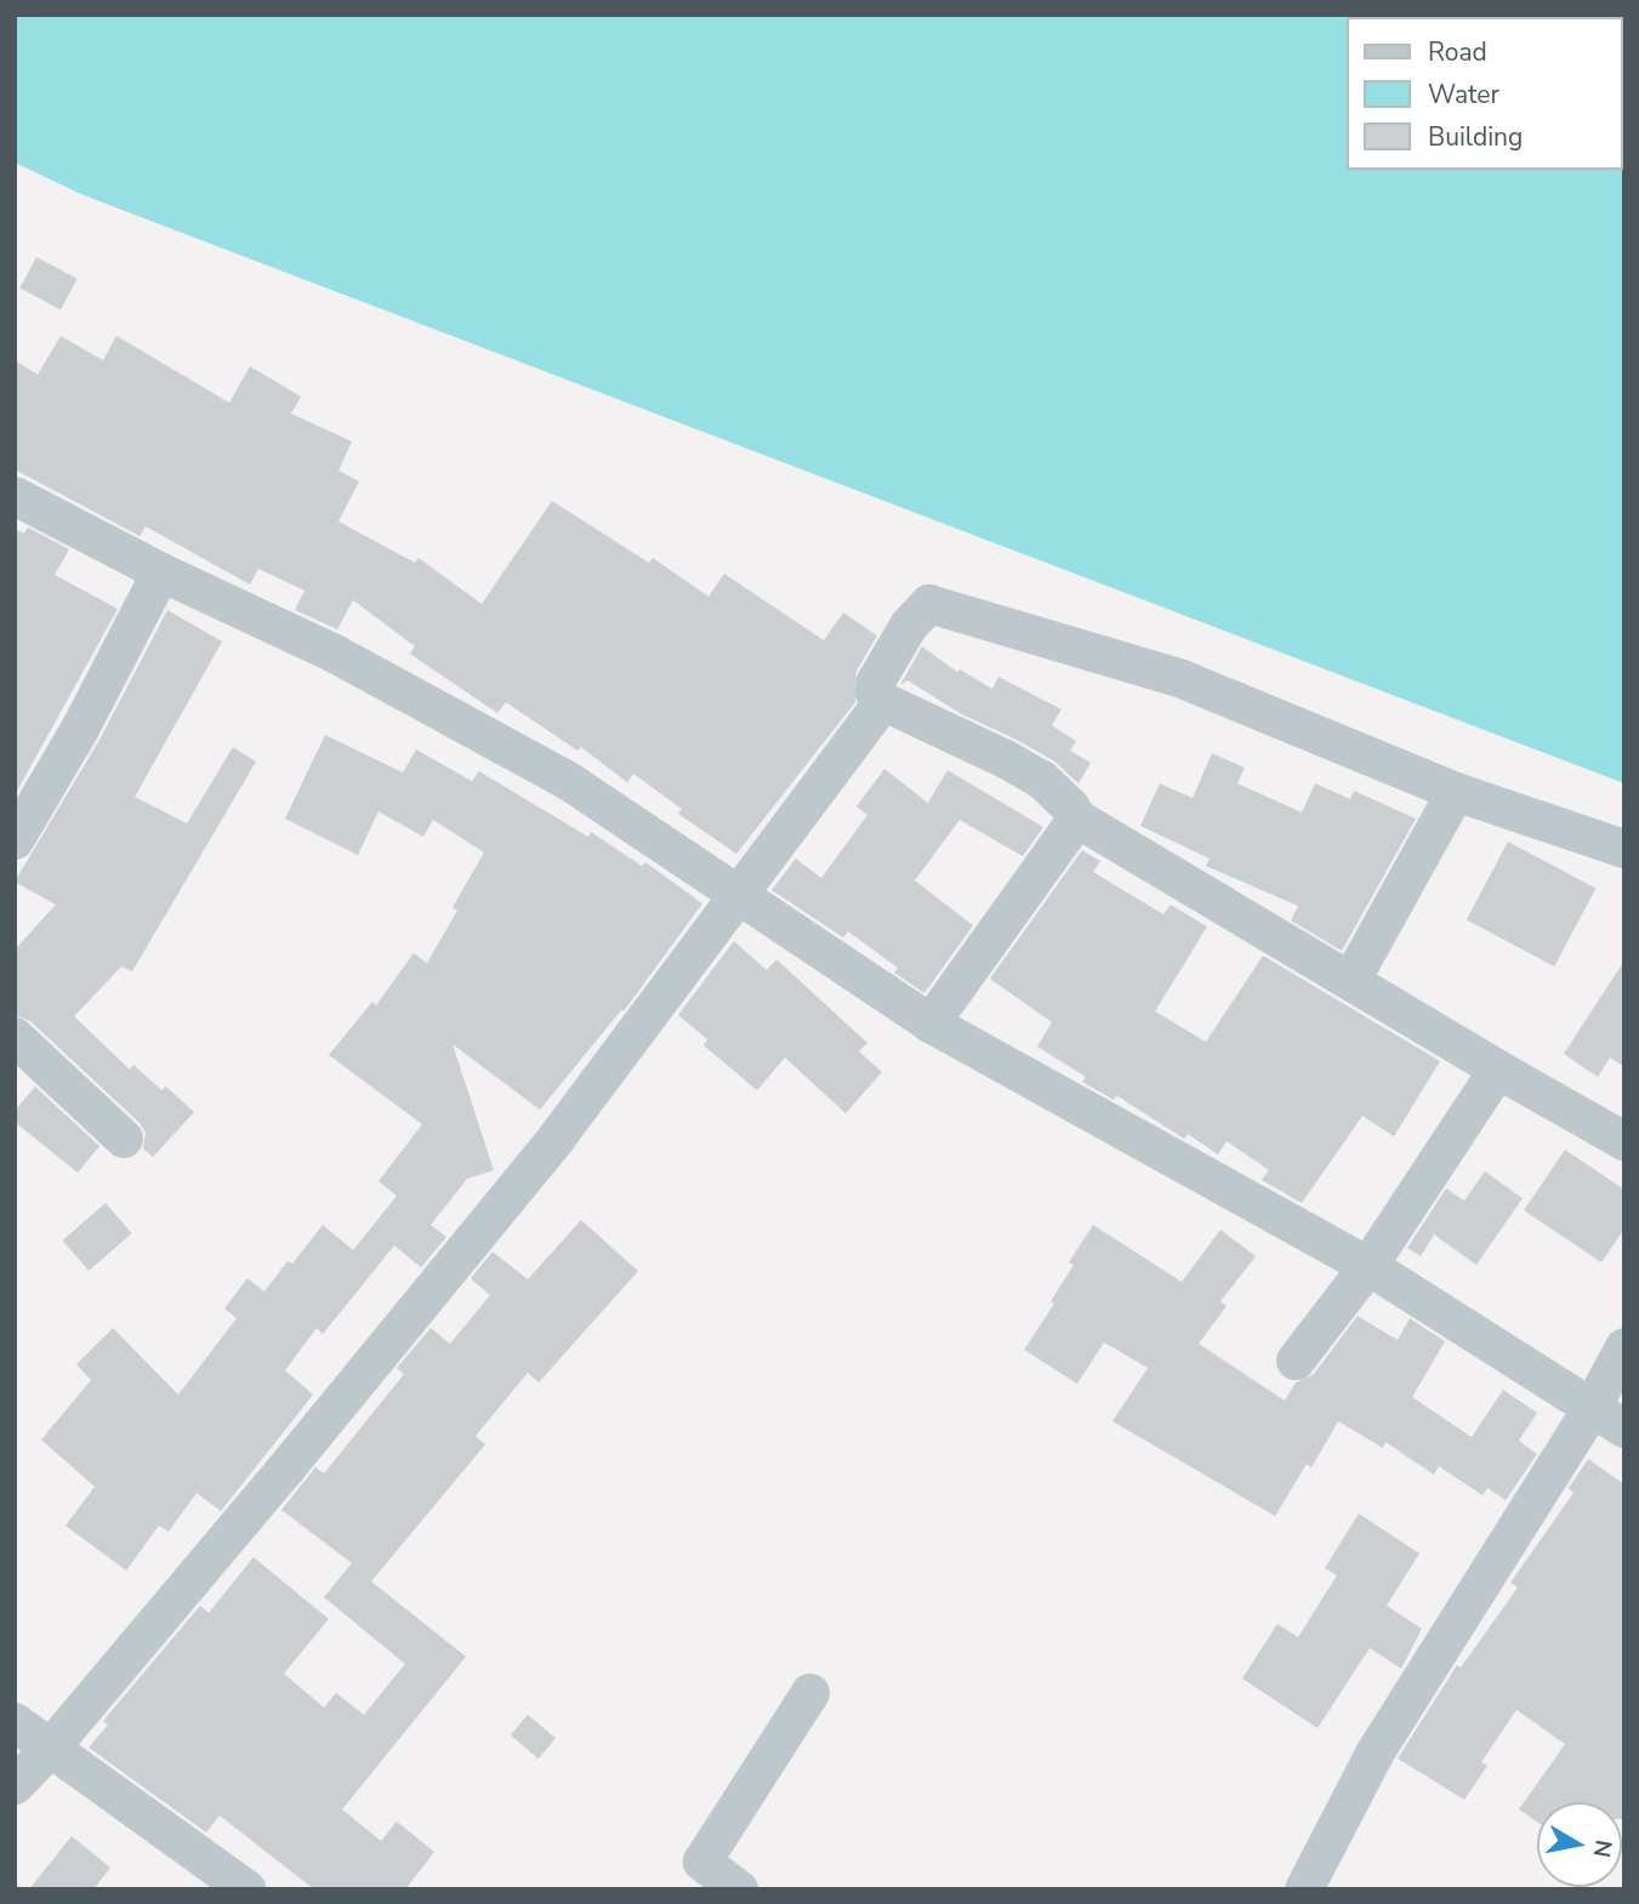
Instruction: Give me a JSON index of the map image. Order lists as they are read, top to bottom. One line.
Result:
{"legend":["Road","Water","Building"],"north":"right"}
